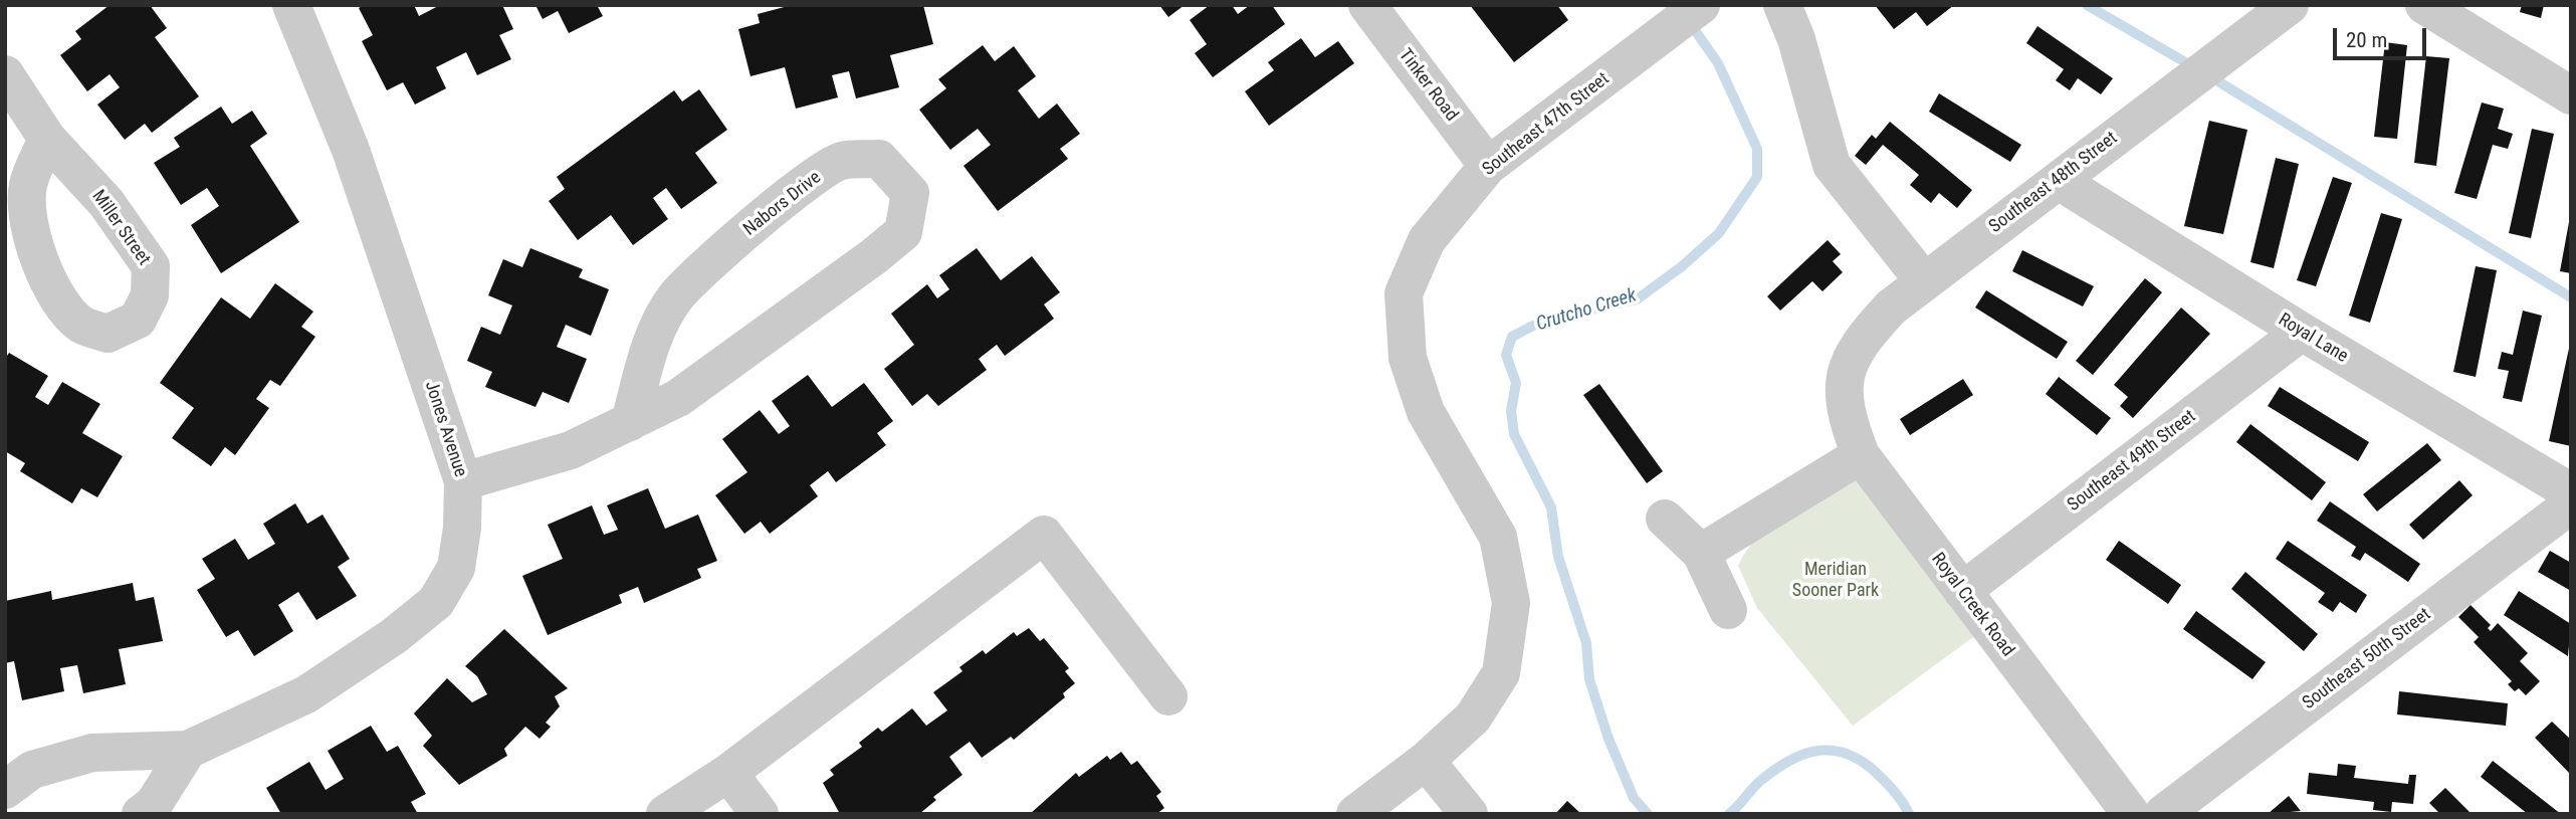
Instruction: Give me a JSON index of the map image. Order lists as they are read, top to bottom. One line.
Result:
{"streets":{"street":["Tinker Road","Southeast 47th Street","Southeast 48th Street","Nabors Drive","Royal Lane","Jones Avenue","Southeast 49th Street","Royal Creek Road","Southeast 50th Street"]},"crossings":[["Tinker Road","Southeast 47th Street"],["Southeast 48th Street","Royal Lane"],["Southeast 48th Street","Royal Creek Road"],["Nabors Drive","Jones Avenue"],["Royal Lane","Southeast 49th Street"],["Southeast 49th Street","Royal Creek Road"]],"water":["Crutcho Creek"],"parks":["Meridian Sooner Park"],"scale_bar":"20 m"}
